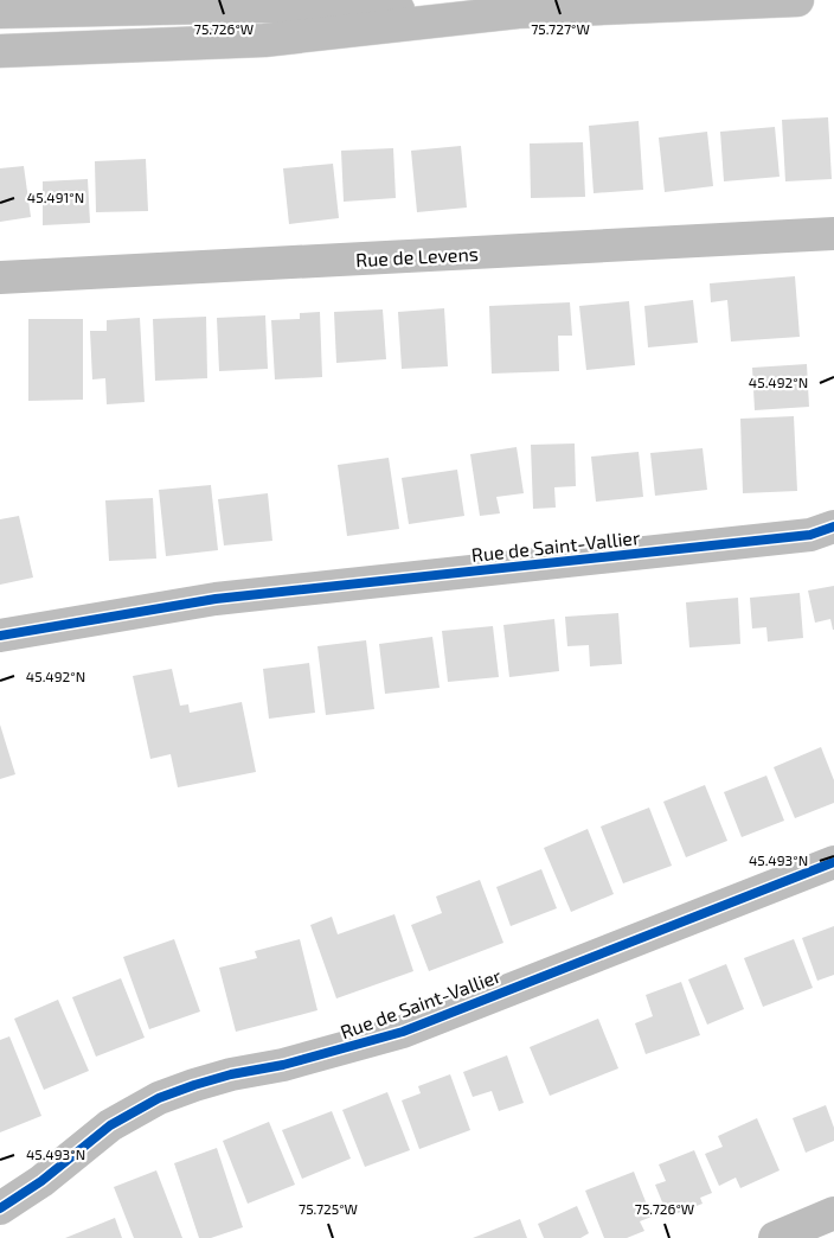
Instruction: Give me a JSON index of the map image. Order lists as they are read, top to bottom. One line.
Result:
{"streets":{"street":["Rue de Levens","Rue de Saint-Vallier"]},"coordinates":["75.726°W","75.727°W","45.491°N","45.492°N","45.493°N","75.725°W"]}
